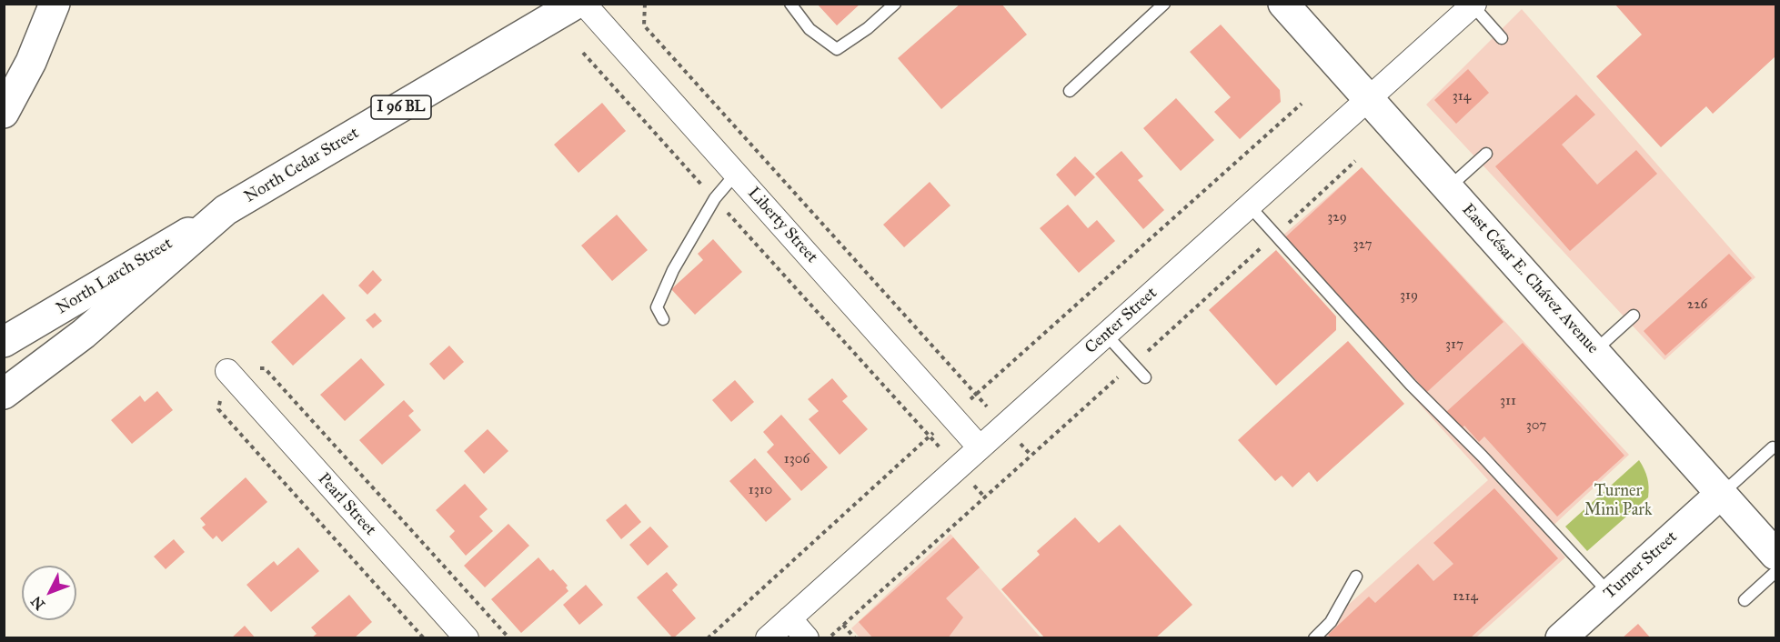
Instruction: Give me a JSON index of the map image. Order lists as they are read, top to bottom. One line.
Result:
{"streets":{"main road":["I 96 BL","North Cedar Street","North Larch Street","East César E. Chávez Avenue","Turner Street"],"street":["Liberty Street","Center Street","Pearl Street"]},"crossings":[["I 96 BL","North Cedar Street"],["I 96 BL","North Larch Street"],["North Cedar Street","North Larch Street"],["Liberty Street","Center Street"],["East César E. Chávez Avenue","Center Street"],["East César E. Chávez Avenue","Turner Street"]],"parks":["Turner Mini Park"],"house_numbers":["314","329","327","319","226","317","311","307","1306","1310","1214"],"north":"bottom left"}
